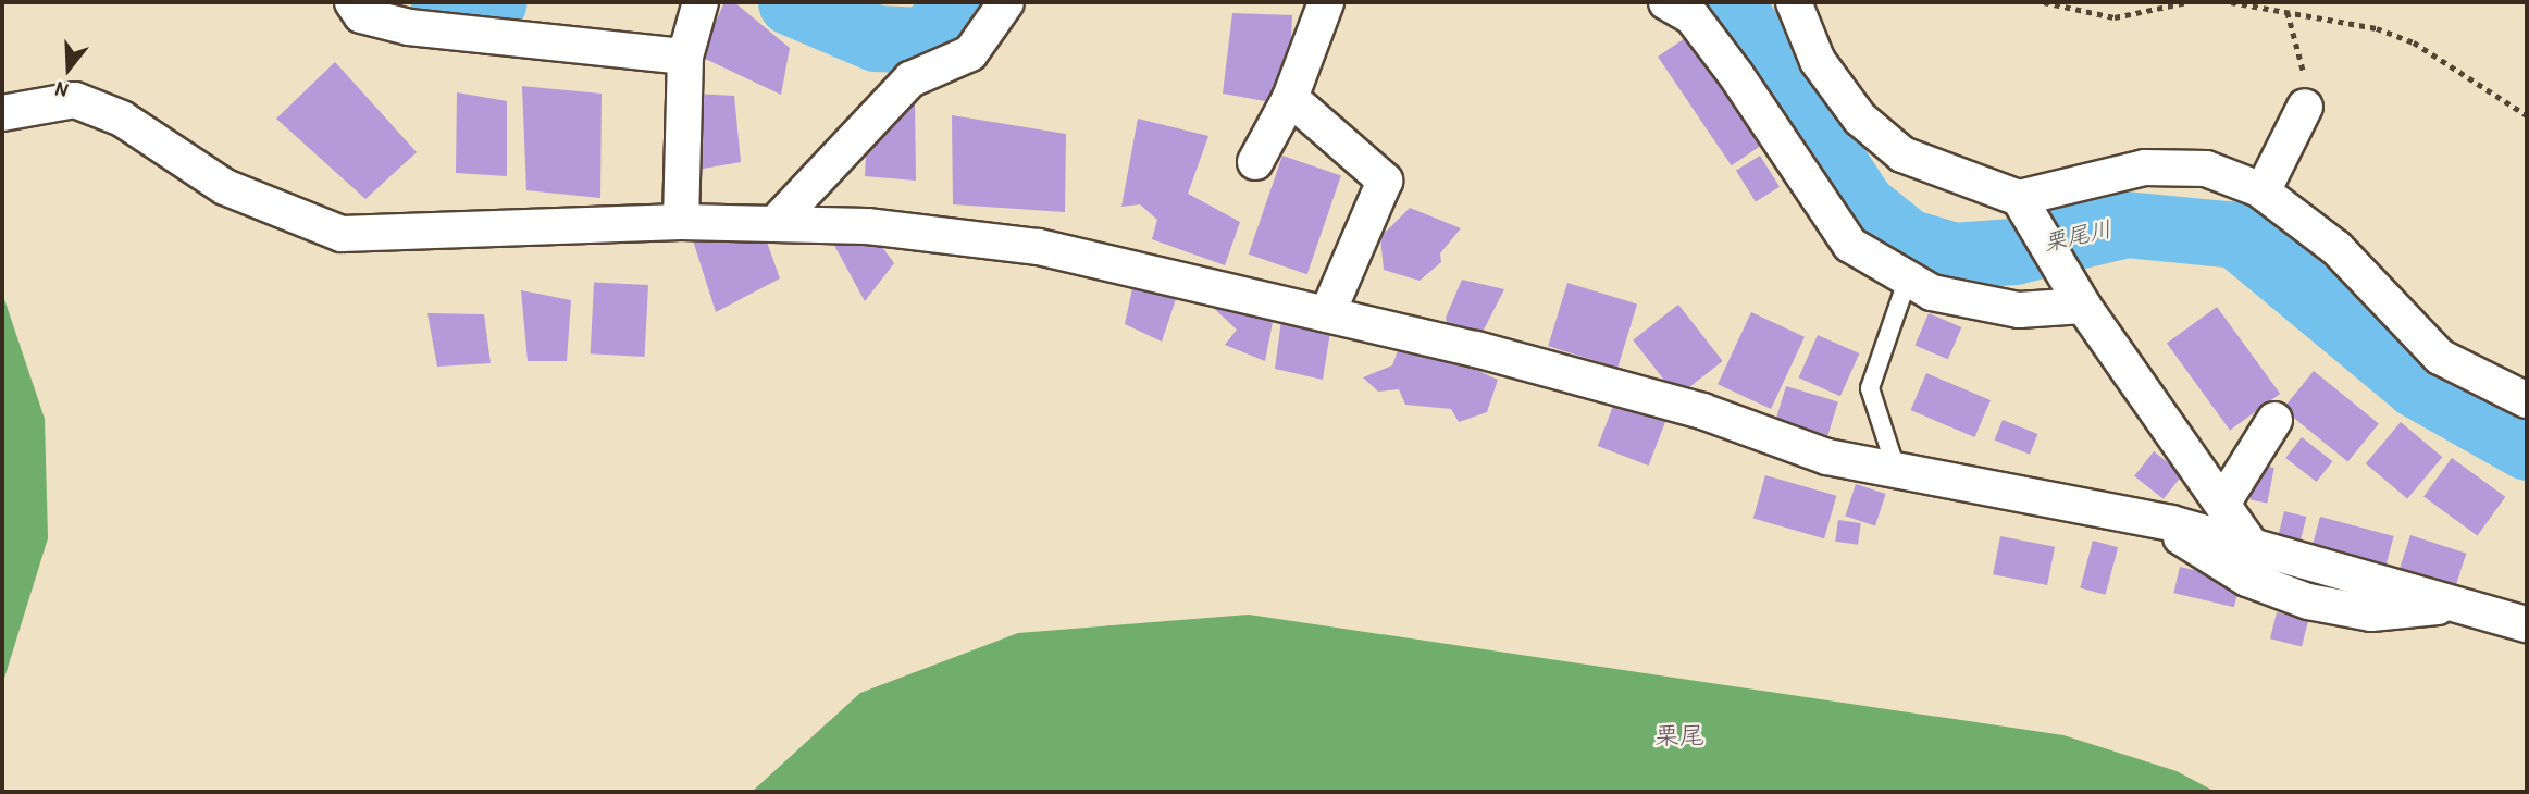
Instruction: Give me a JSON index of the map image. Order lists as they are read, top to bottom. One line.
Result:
{"districts":["栗尾"],"water":["栗尾川"],"north":"bottom"}
